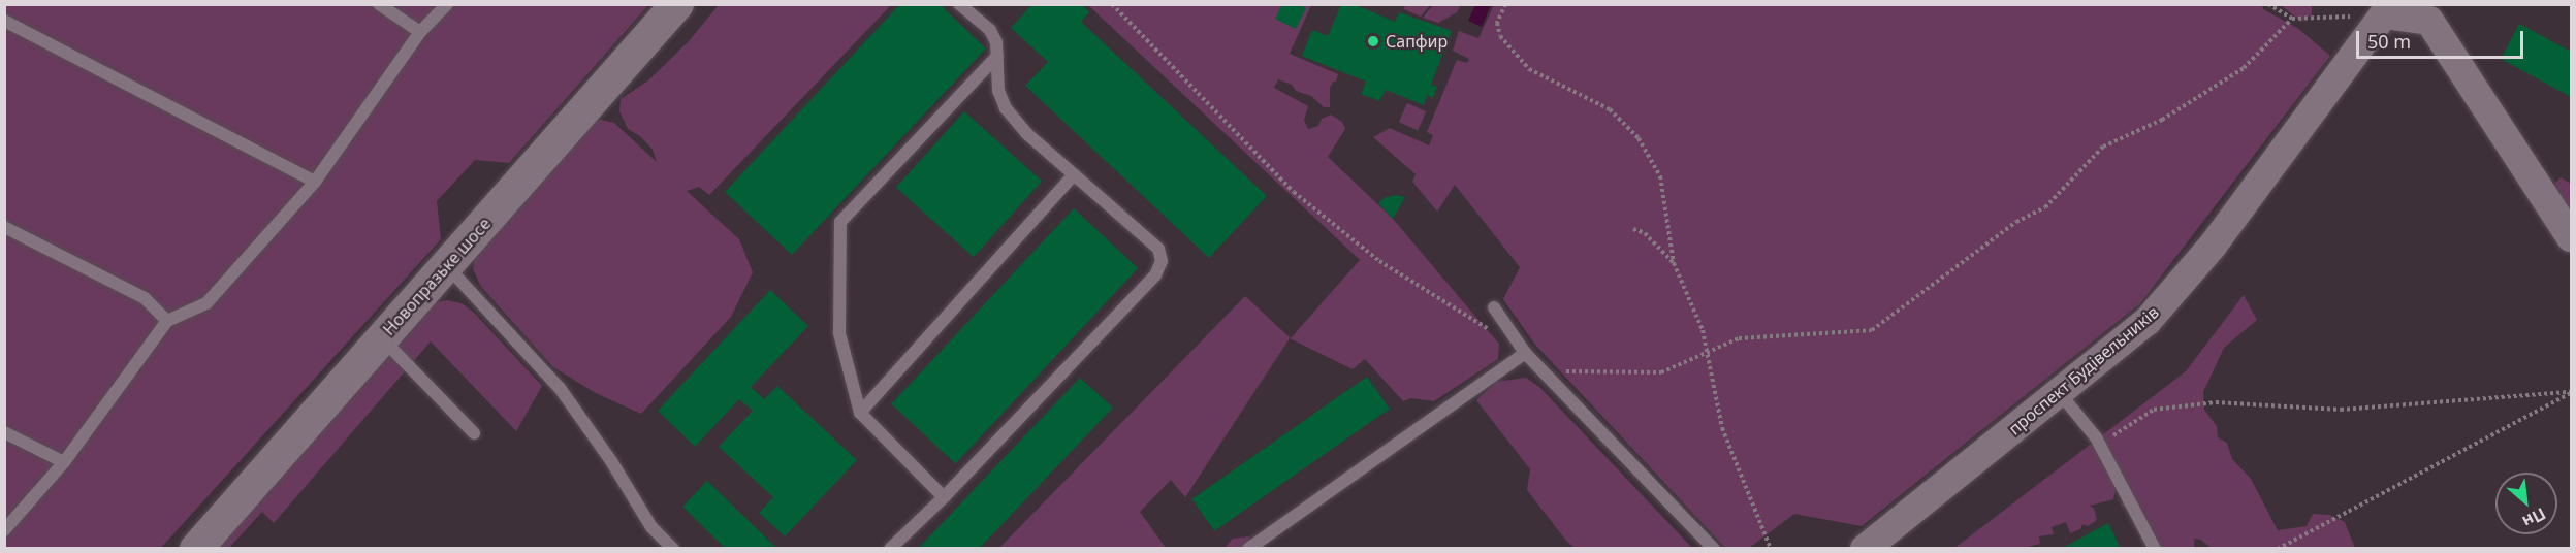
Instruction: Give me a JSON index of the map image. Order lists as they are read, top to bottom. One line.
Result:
{"streets":{"main road":["Новопразьке шосе"],"street":["проспект Будівельників"]},"places":["Сапфир"],"scale_bar":"50 m","north":"bottom right"}
